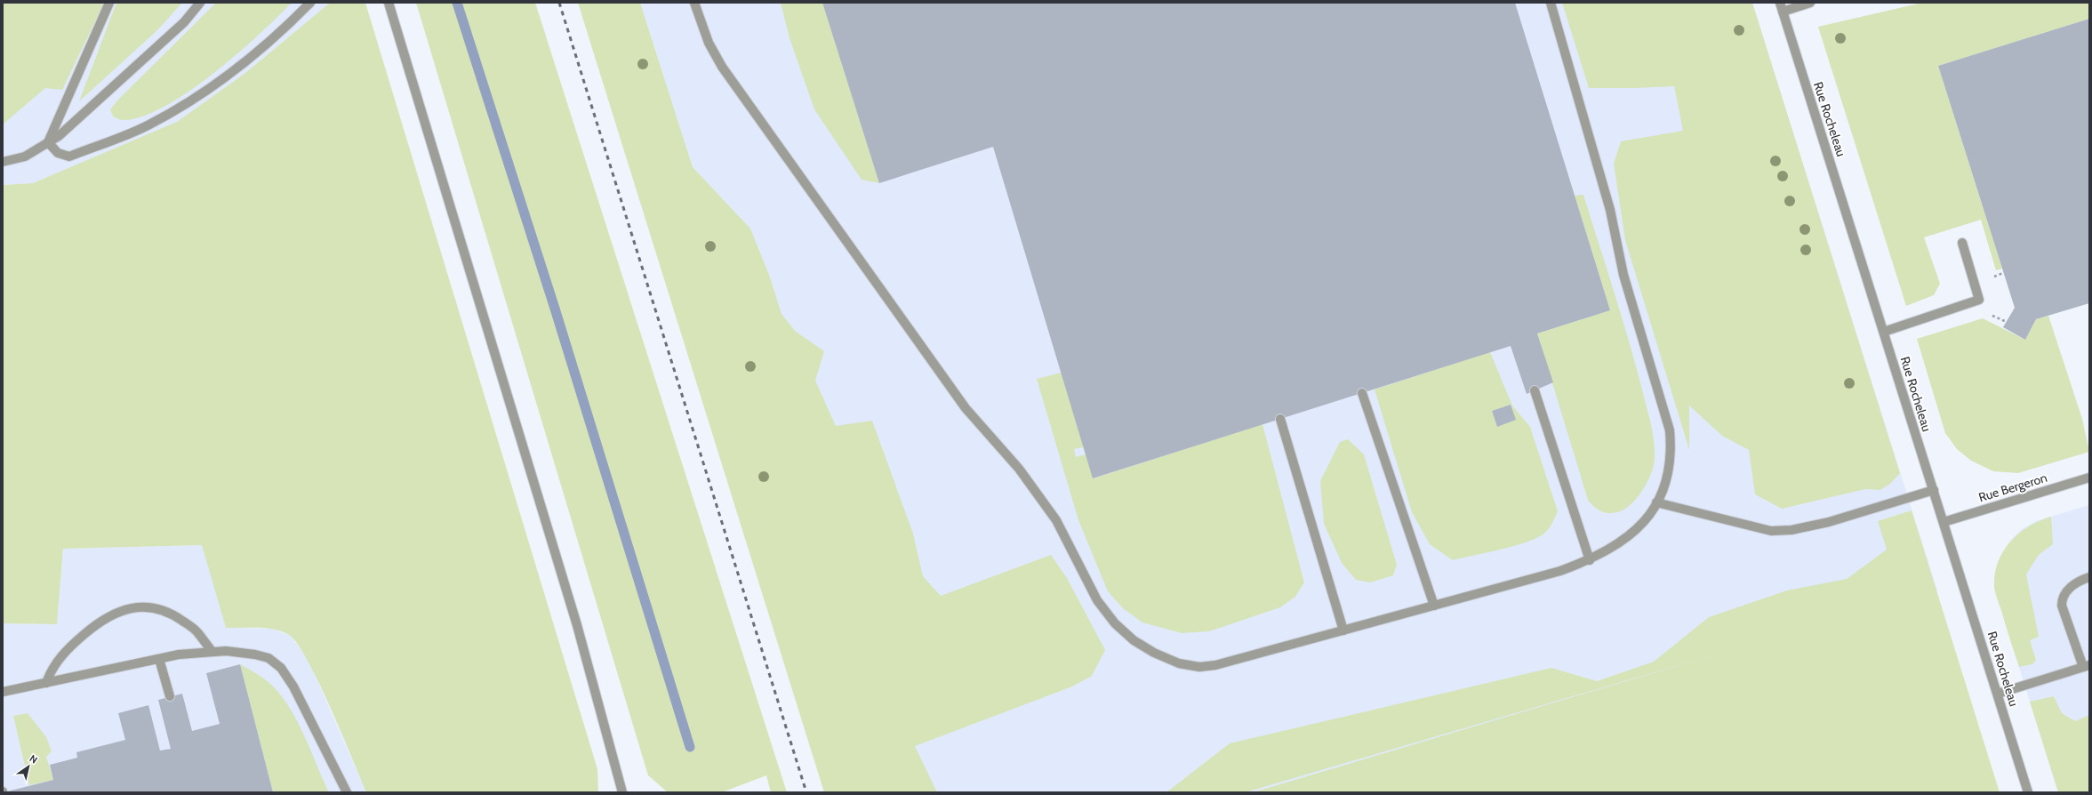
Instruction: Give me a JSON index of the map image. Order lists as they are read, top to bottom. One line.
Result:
{"streets":{"street":["Rue Rocheleau","Rue Bergeron"]},"crossings":[["Rue Rocheleau","Rue Bergeron"]],"north":"top right"}
